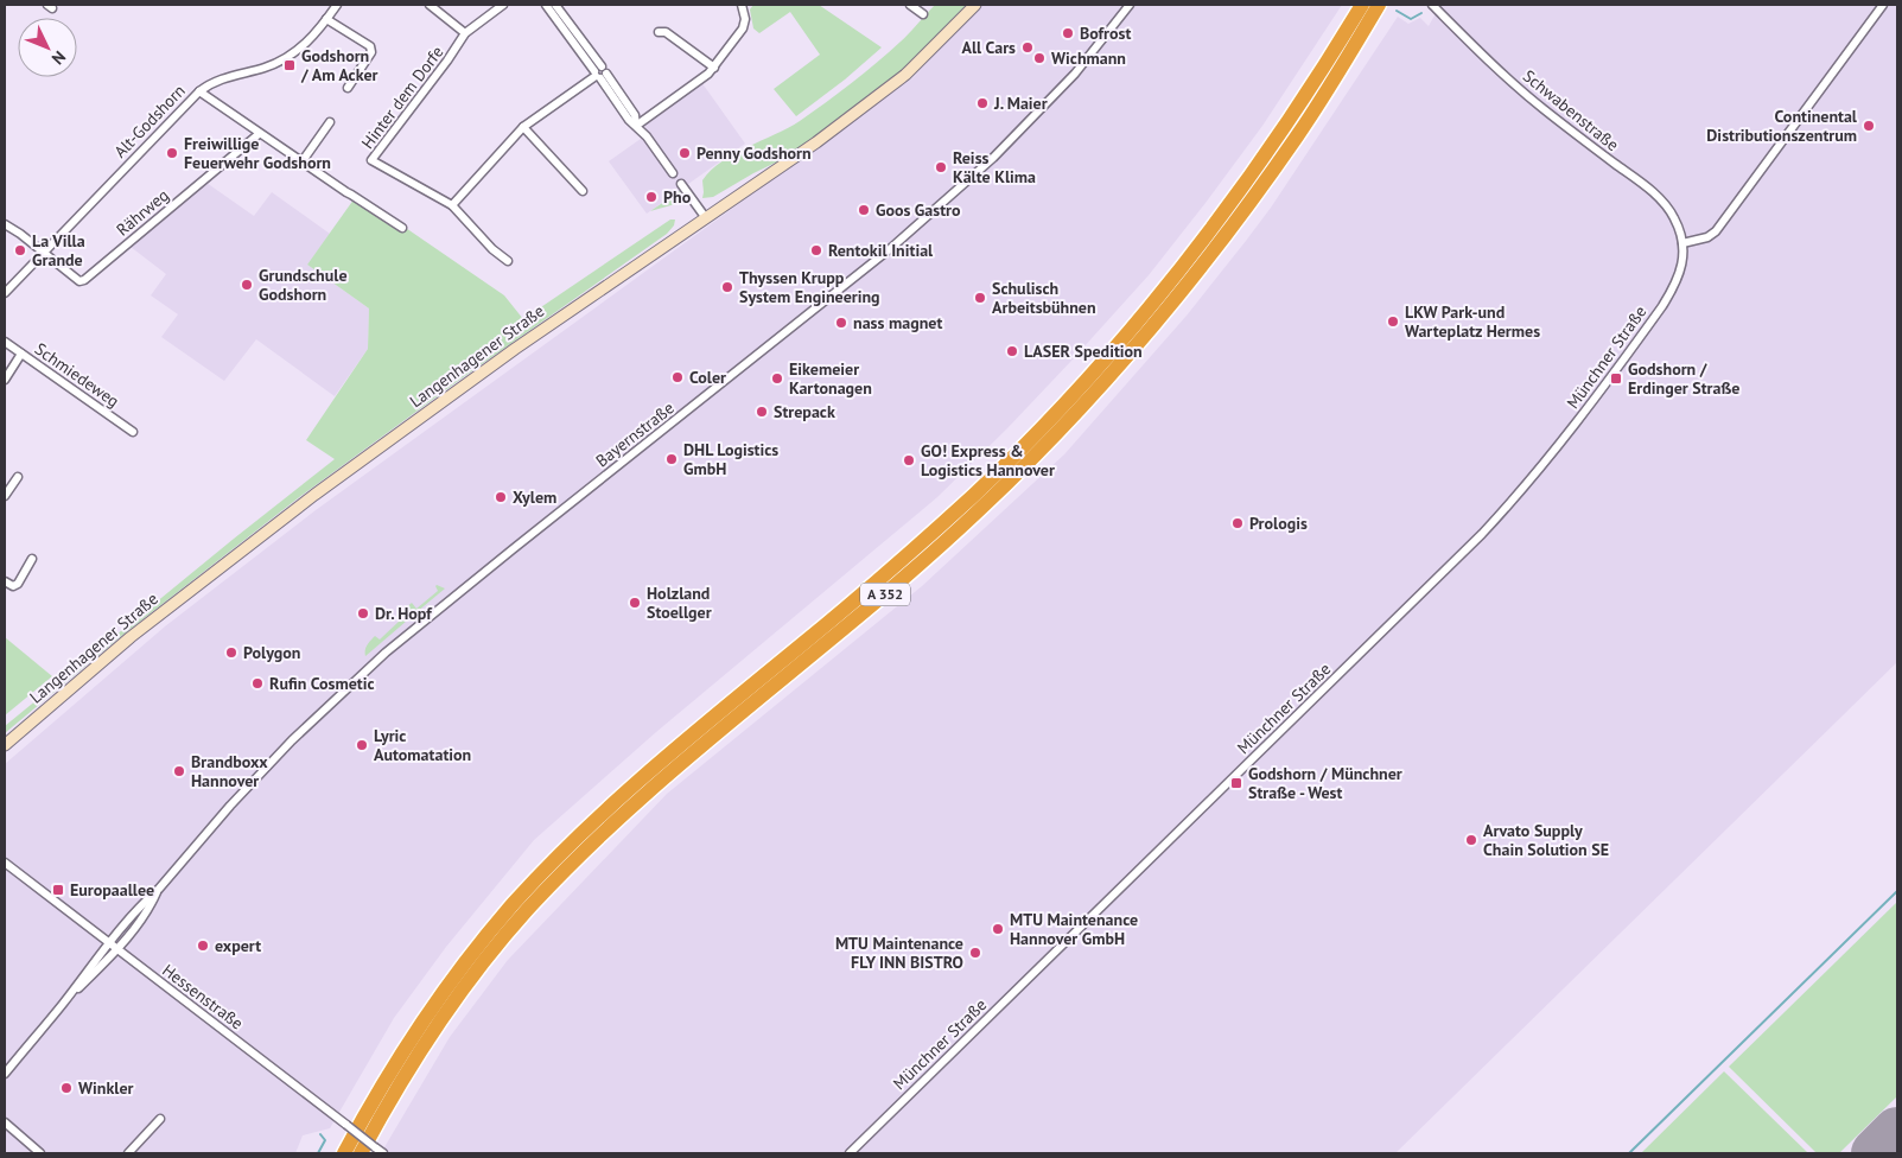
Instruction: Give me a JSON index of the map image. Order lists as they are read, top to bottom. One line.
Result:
{"streets":{"highway":["A 352"],"main road":["Langenhagener Straße"],"street":["Hinter dem Dorfe","Schwabenstraße","Alt-Godshorn","Rährweg","Münchner Straße","Schmiedeweg","Bayernstraße","Hessenstraße"]},"crossings":[["Schwabenstraße","Münchner Straße"],["Alt-Godshorn","Rährweg"],["Bayernstraße","Hessenstraße"]],"places":{"other":["Bofrost","All Cars","Wichmann","J. Maier","Continental Distributionszentrum","Freiwillige Feuerwehr Godshorn","Penny Godshorn","Reiss Kälte Klima","Pho","Goos Gastro","La Villa Grande","Rentokil Initial","Grundschule Godshorn","Thyssen Krupp System Engineering","Schulisch Arbeitsbühnen","LKW Park-und Warteplatz Hermes","nass magnet","LASER Spedition","Coler","Eikemeier Kartonagen","Strepack","DHL Logistics GmbH","GO! Express & Logistics Hannover","Xylem","Prologis","Holzland Stoellger","Dr. Hopf","Polygon","Rufin Cosmetic","Lyric Automatation","Brandboxx Hannover","Arvato Supply Chain Solution SE","MTU Maintenance Hannover GmbH","expert","MTU Maintenance FLY INN BISTRO","Winkler"],"transit":["Godshorn / Am Acker","Godshorn / Erdinger Straße","Godshorn / Münchner Straße - West","Europaallee"]},"north":"bottom right"}
